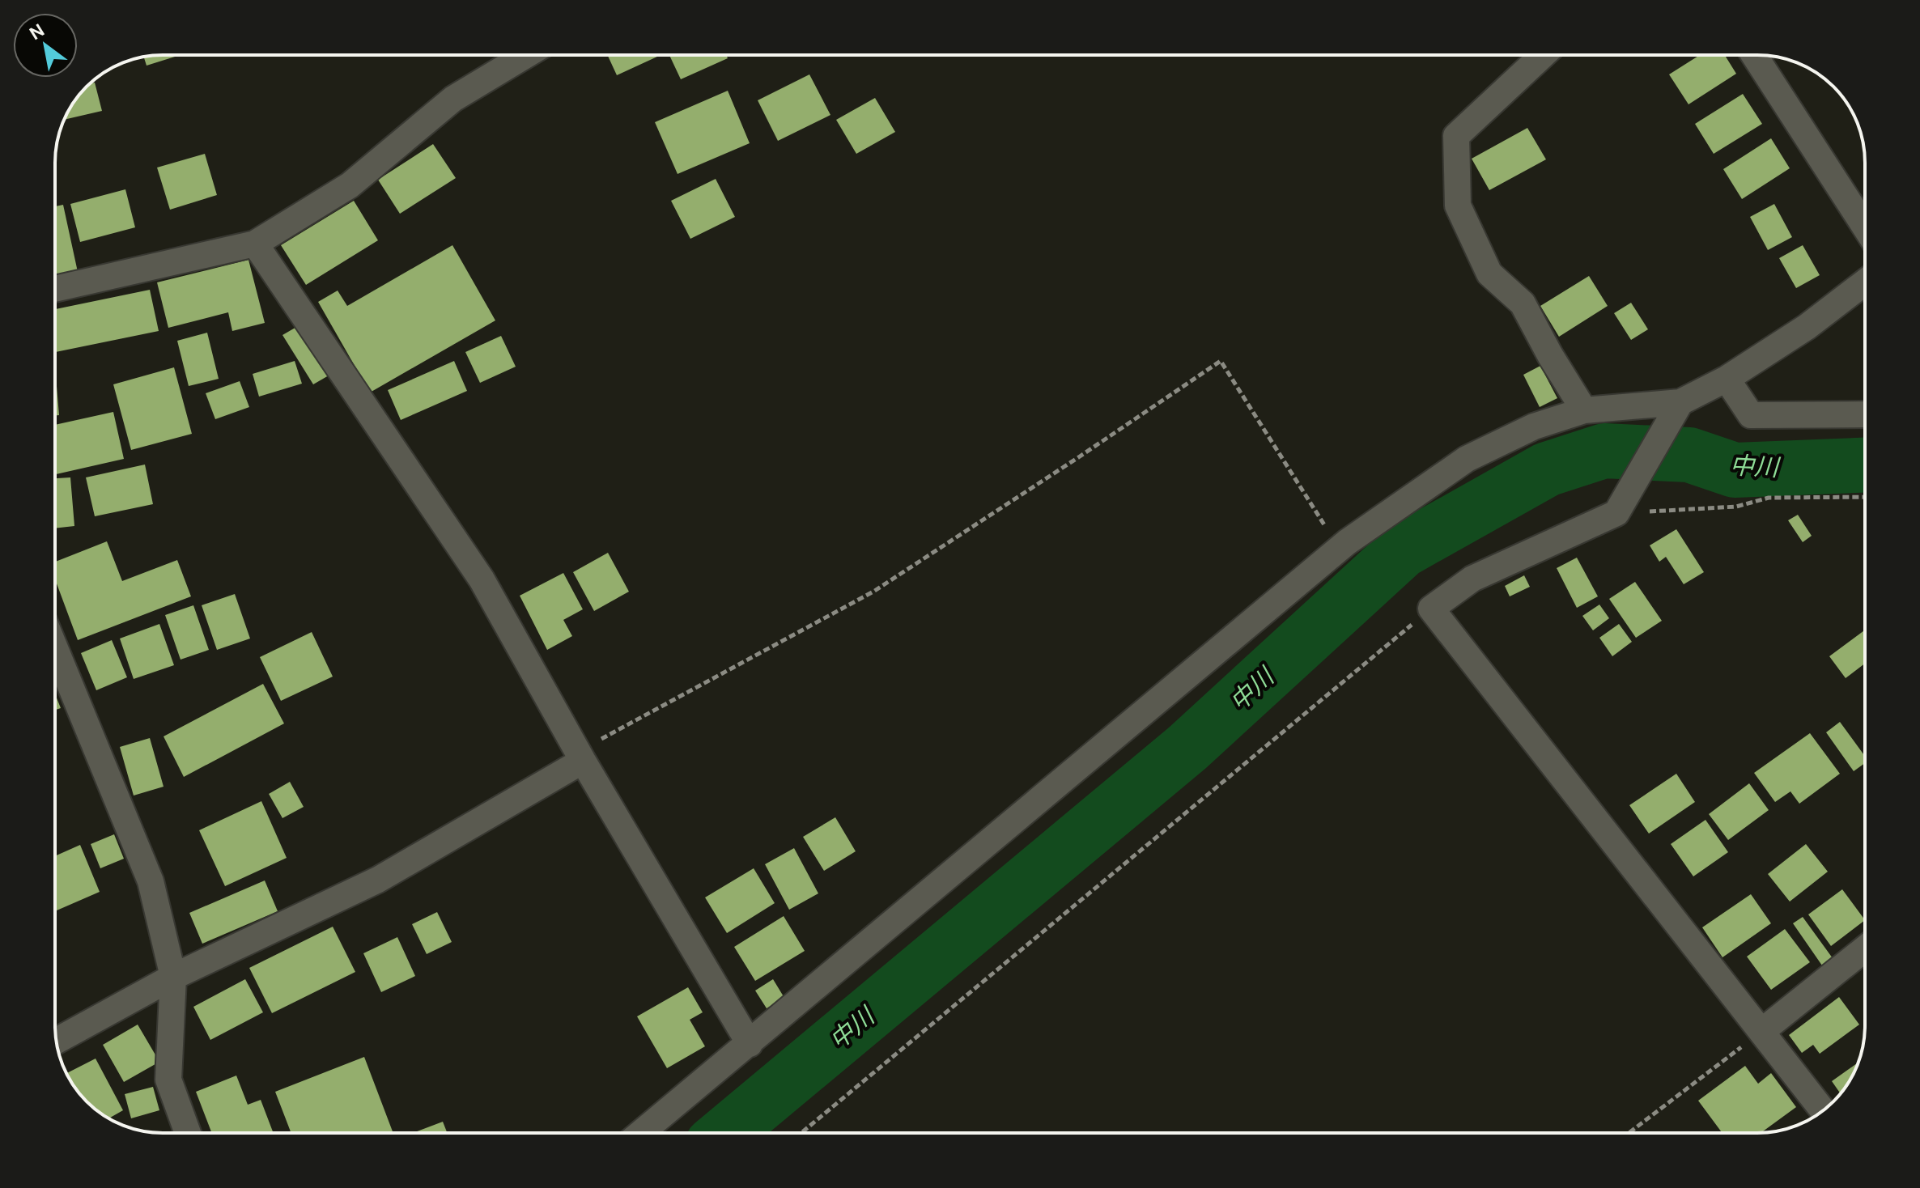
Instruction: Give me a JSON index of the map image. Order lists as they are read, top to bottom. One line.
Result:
{"water":["中川"],"north":"top left"}
